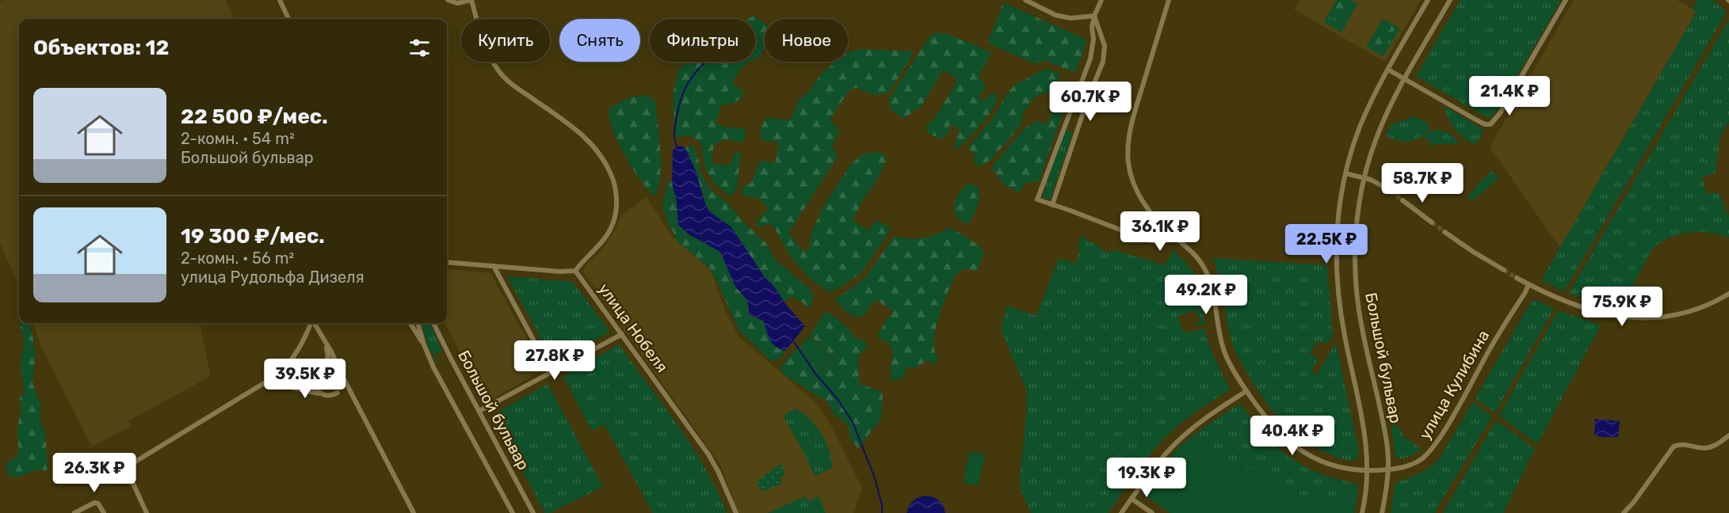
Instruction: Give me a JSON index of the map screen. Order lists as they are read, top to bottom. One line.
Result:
{"streets":{"street":["улица Нобеля","Большой бульвар","улица Кулибина"]},"crossings":[["Большой бульвар","улица Кулибина"]],"page":{"chip":["Купить","Снять","Фильтры","Новое"],"heading":"Объектов: 12","price":["21.4K ₽","60.7K ₽","58.7K ₽","36.1K ₽","22.5K ₽","49.2K ₽","75.9K ₽","27.8K ₽","39.5K ₽","40.4K ₽","26.3K ₽","19.3K ₽"],"list":[{"name":"22 500 ₽/мес.","note":"2-комн. · 54 m² · Большой бульвар"},{"name":"19 300 ₽/мес.","note":"2-комн. · 56 m² · улица Рудольфа Дизеля"}]}}
